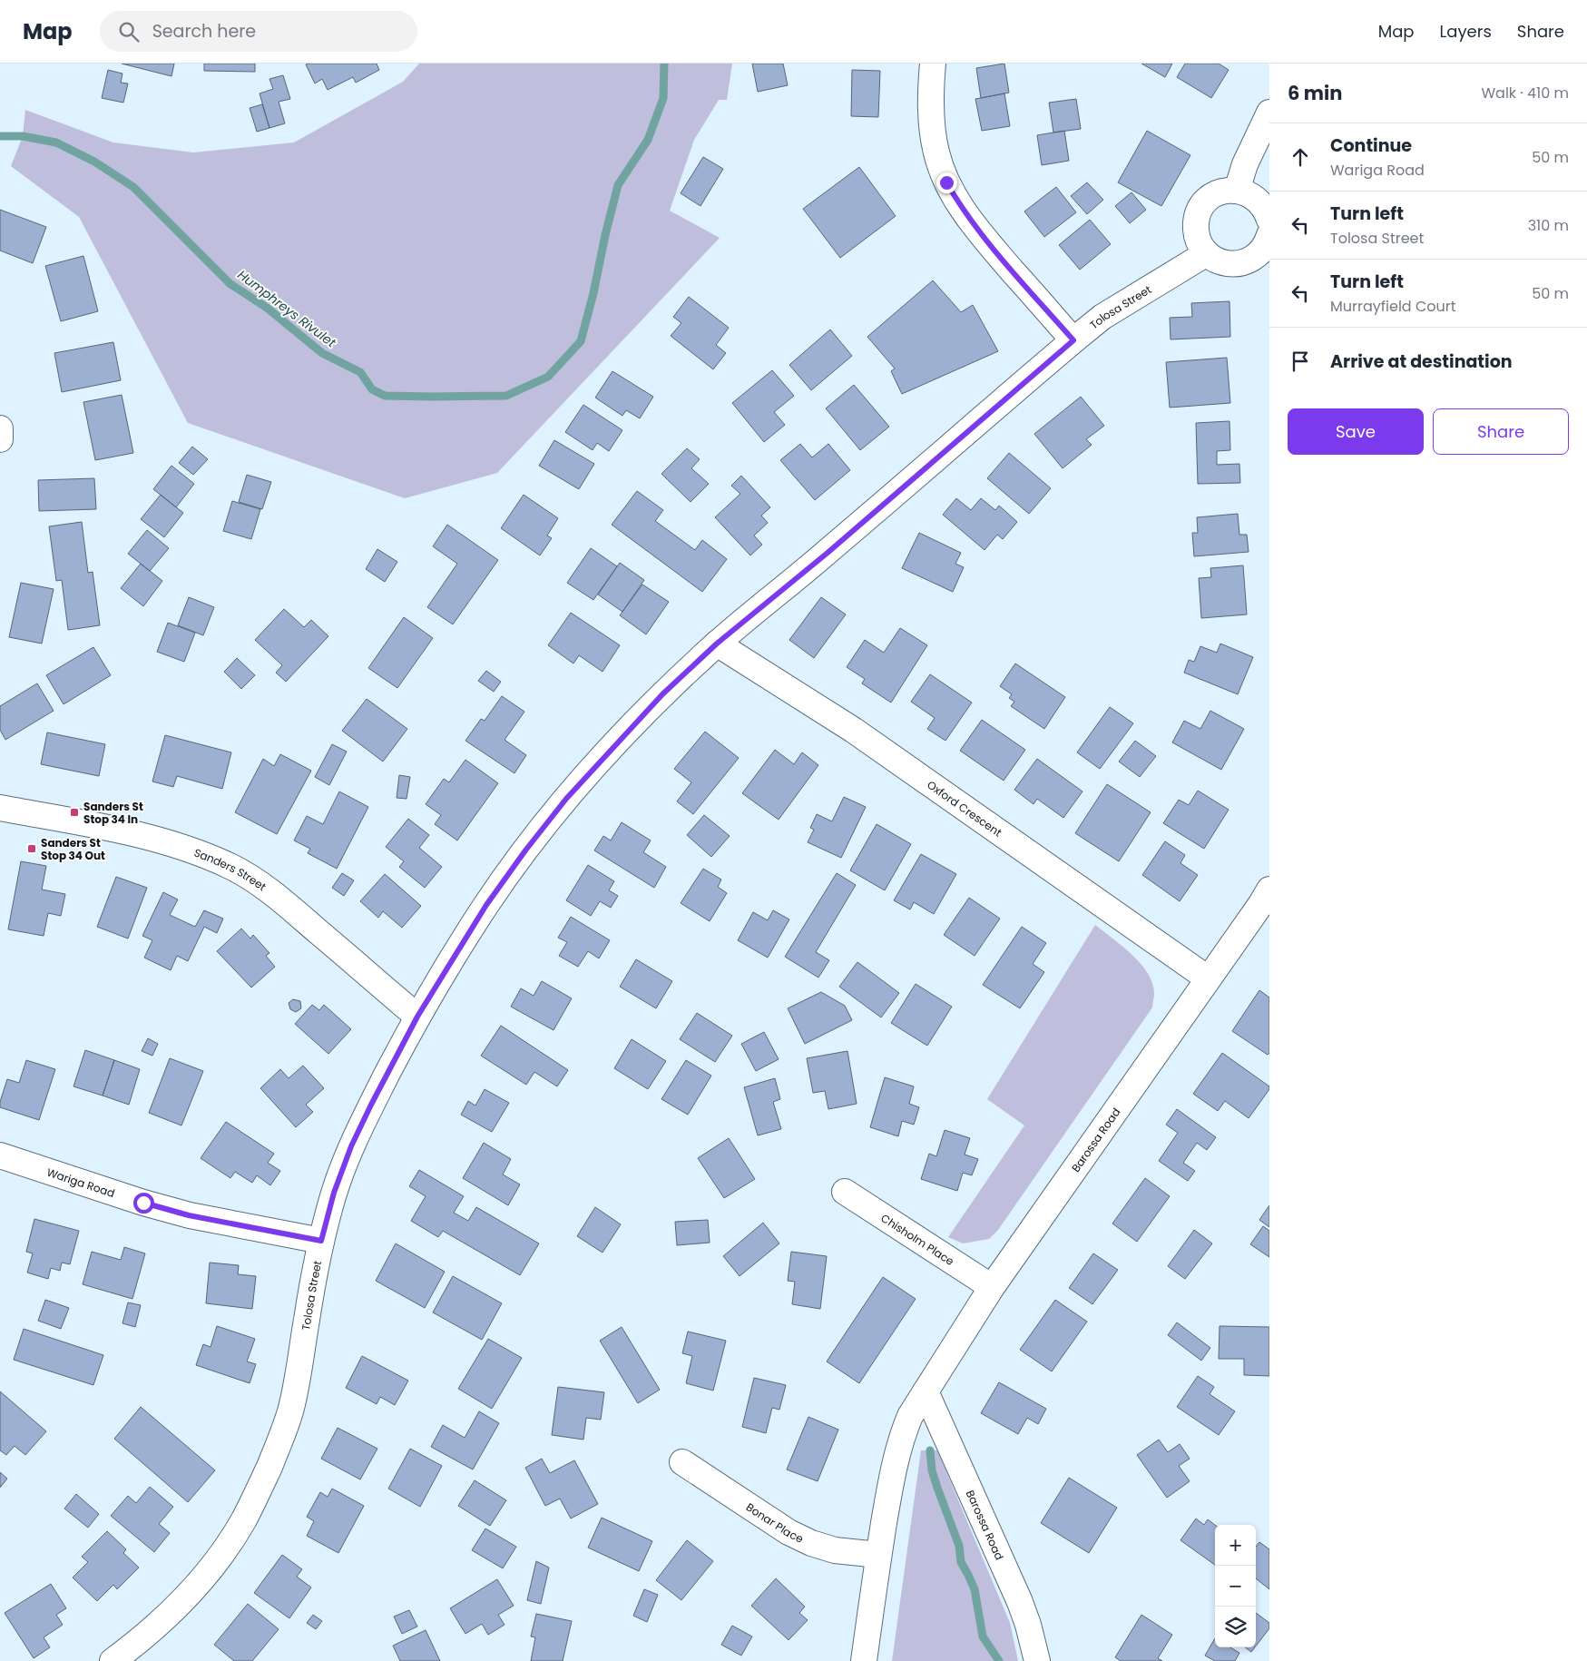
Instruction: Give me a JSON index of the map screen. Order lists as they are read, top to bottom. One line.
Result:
{"streets":{"street":["Tolosa Street","Oxford Crescent","Sanders Street","Barossa Road","Wariga Road","Chisholm Place","Bonar Place"]},"crossings":[["Tolosa Street","Oxford Crescent"],["Tolosa Street","Sanders Street"],["Tolosa Street","Wariga Road"],["Oxford Crescent","Barossa Road"],["Barossa Road","Chisholm Place"],["Barossa Road","Bonar Place"]],"water":["Humphreys Rivulet"],"places":{"transit":["Sanders St Stop 34 In","Sanders St Stop 34 Out"]},"page":{"header":"Map","search":"Search here","nav":["Map","Layers","Share"],"heading":["6 min","Walk · 410 m"],"list":[["Continue","Wariga Road","50 m"],["Turn left","Tolosa Street","310 m"],["Turn left","Murrayfield Court","50 m"],"Arrive at destination"],"buttons":["Save","Share"],"map_buttons":["+","−"]}}
